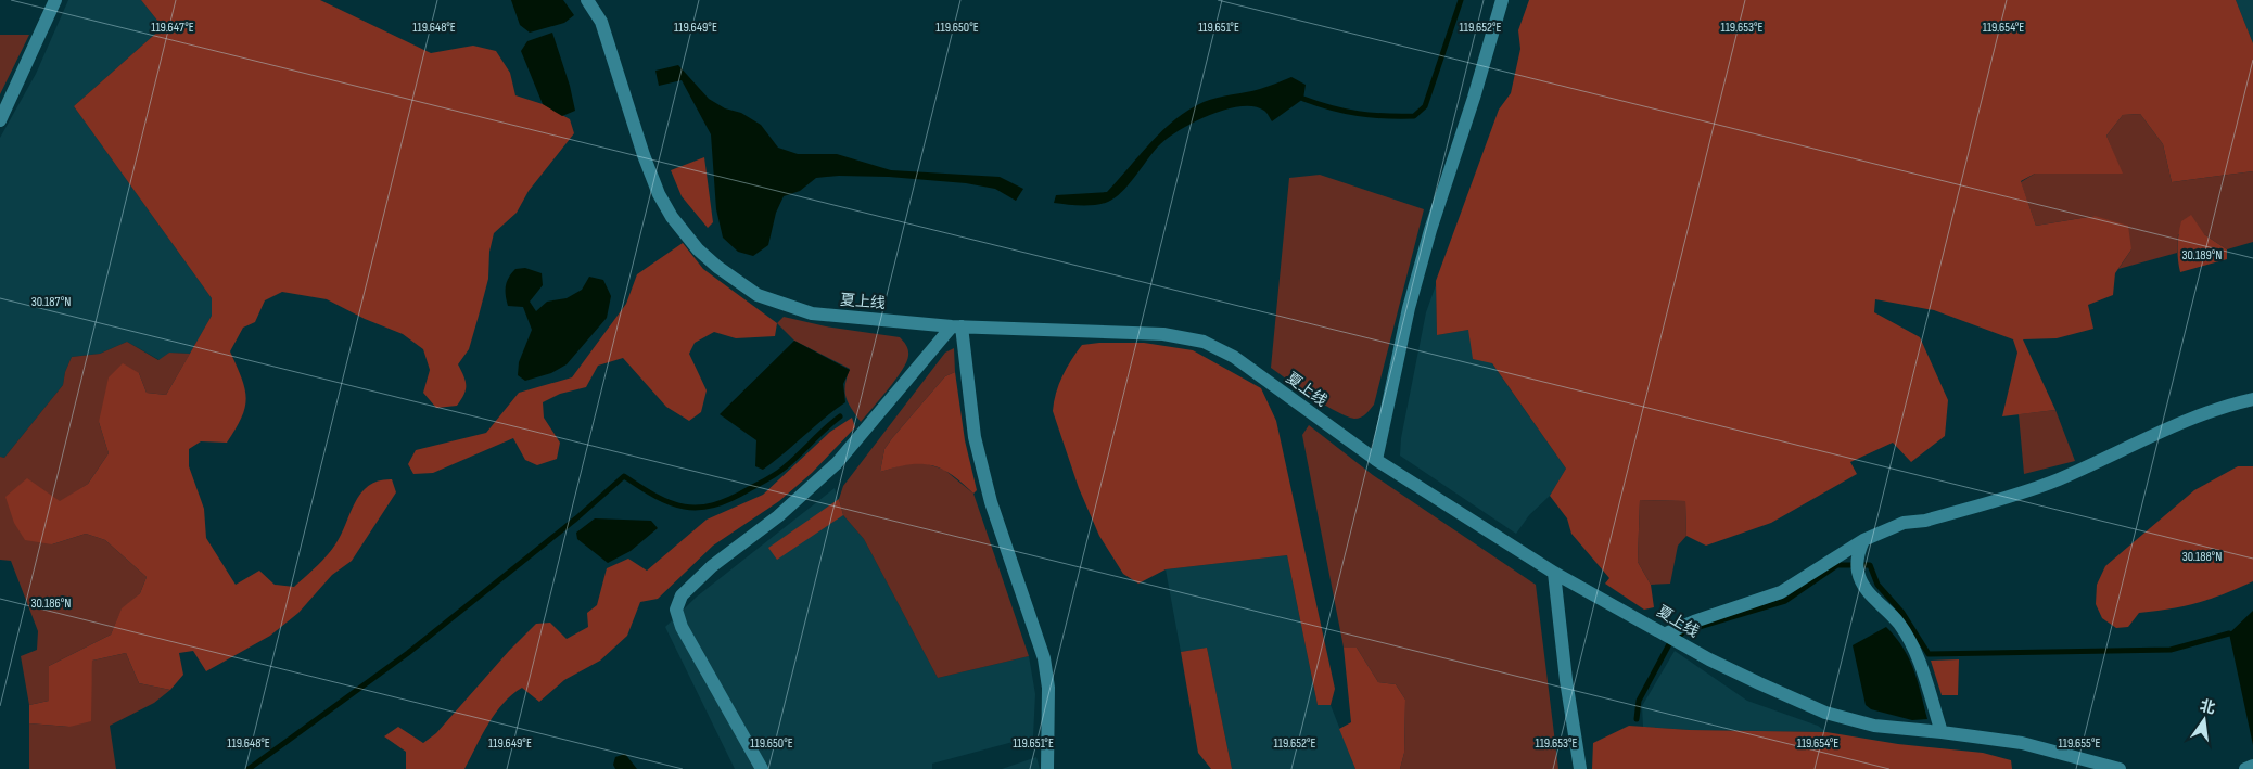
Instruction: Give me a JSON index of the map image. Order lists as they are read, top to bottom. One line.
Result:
{"streets":{"street":["夏上线"]},"north":"top","coordinates":["119.647°E","119.648°E","119.649°E","119.650°E","119.651°E","119.652°E","119.653°E","119.654°E","30.189°N","30.187°N","30.188°N","30.186°N","119.655°E"]}
